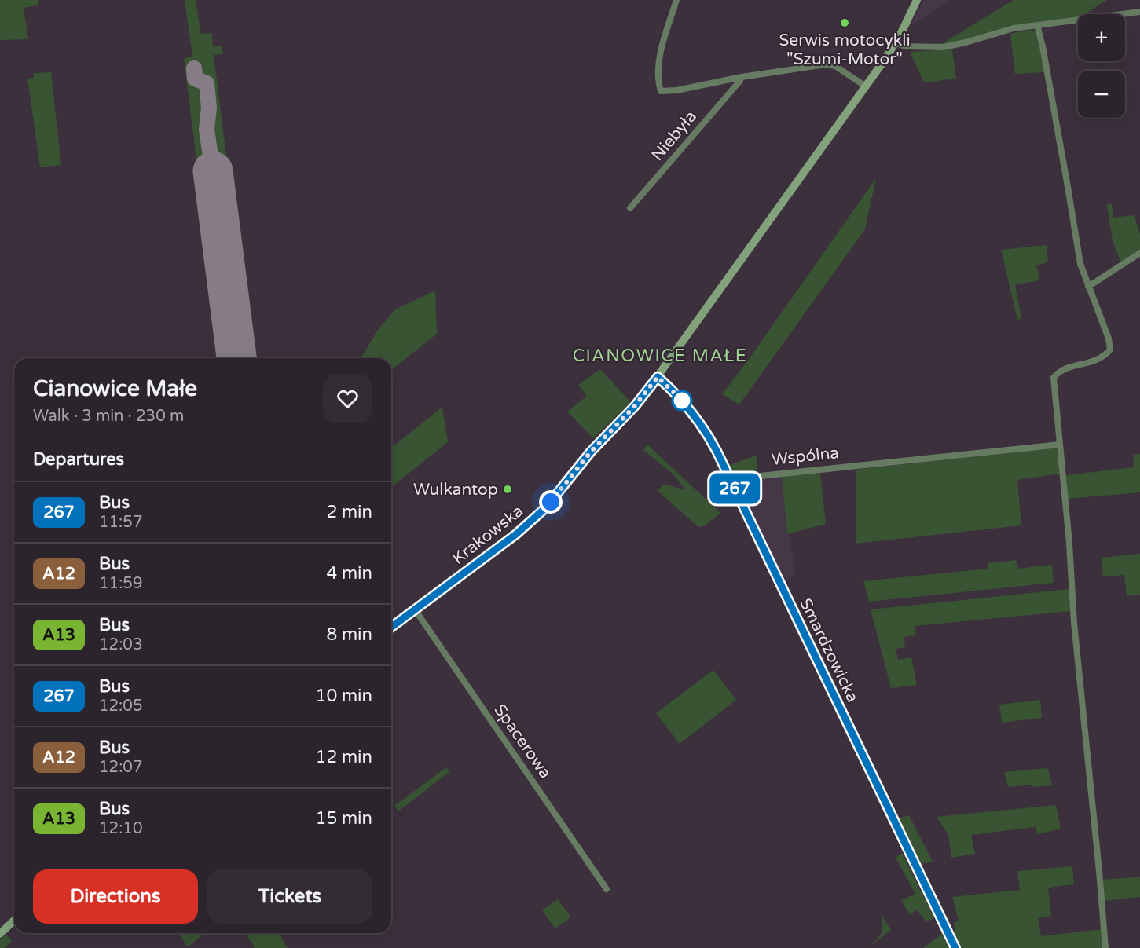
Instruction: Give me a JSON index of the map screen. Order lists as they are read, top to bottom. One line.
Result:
{"streets":{"main road":["Krakowska","Smardzowicka"],"street":["Niebyła","Wspólna","Spacerowa"]},"crossings":[["Wspólna","Smardzowicka"],["Krakowska","Smardzowicka"],["Krakowska","Spacerowa"]],"districts":["CIANOWICE MAŁE"],"places":["Serwis motocykli \"Szumi-Motor\"","Wulkantop"],"lines":["bus line 267"],"page":{"on_map":"267","map_buttons":["+","−"],"heading":[["Cianowice Małe","Walk · 3 min · 230 m"],"Departures"],"list":[{"mark":"267","name":"Bus","note":"11:57","value":"2 min"},{"mark":"A12","name":"Bus","note":"11:59","value":"4 min"},{"mark":"A13","name":"Bus","note":"12:03","value":"8 min"},{"mark":"267","name":"Bus","note":"12:05","value":"10 min"},{"mark":"A12","name":"Bus","note":"12:07","value":"12 min"},{"mark":"A13","name":"Bus","note":"12:10","value":"15 min"}],"buttons":["Directions","Tickets"]}}
